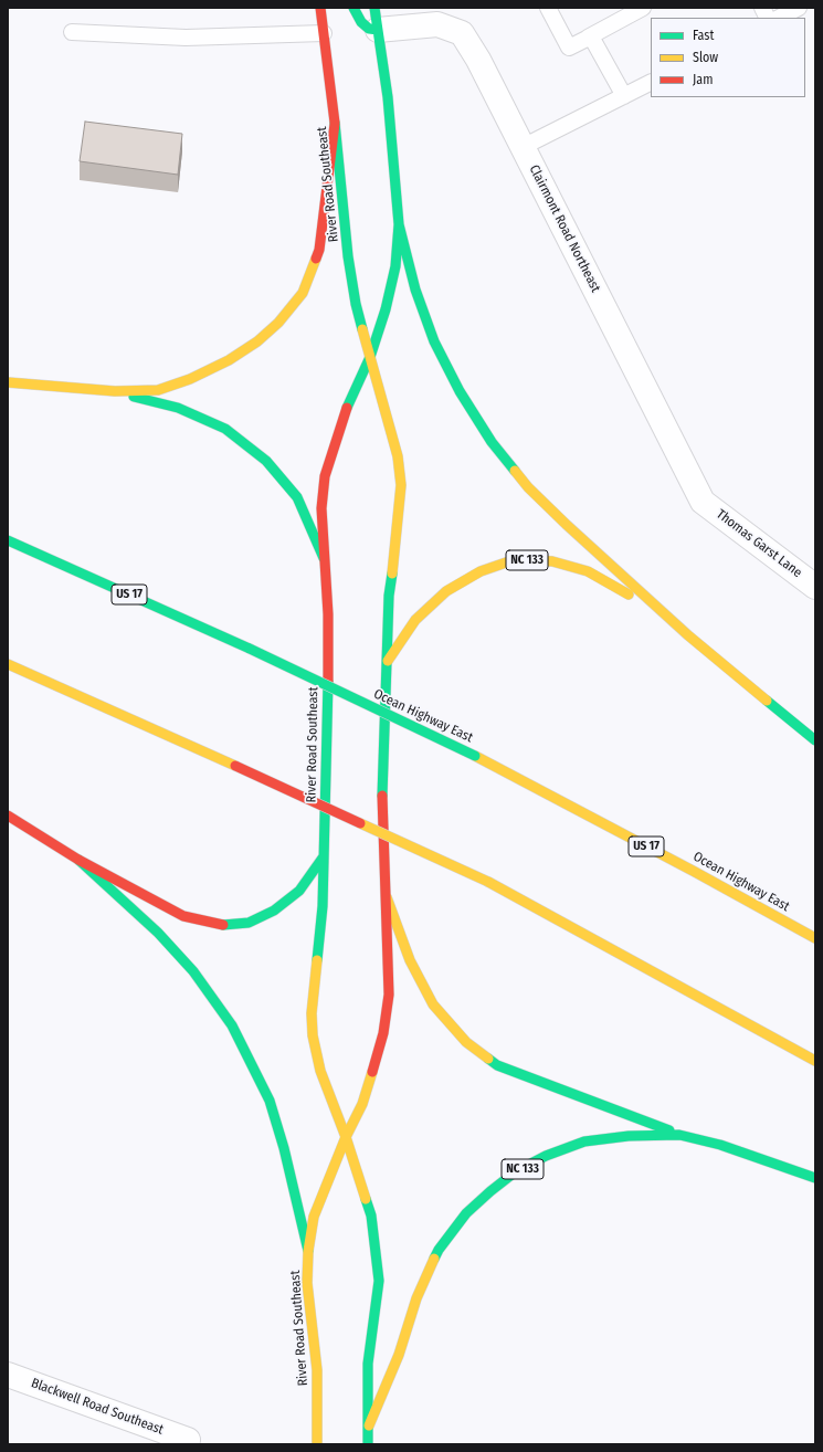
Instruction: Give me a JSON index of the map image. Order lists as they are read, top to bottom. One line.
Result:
{"streets":{"main road":["River Road Southeast","NC 133","US 17","Ocean Highway East"],"street":["Clairmont Road Northeast","Thomas Garst Lane","Blackwell Road Southeast"]},"crossings":[["River Road Southeast","Clairmont Road Northeast"],["River Road Southeast","NC 133"],["Clairmont Road Northeast","Thomas Garst Lane"]],"legend":["Fast","Slow","Jam"]}
